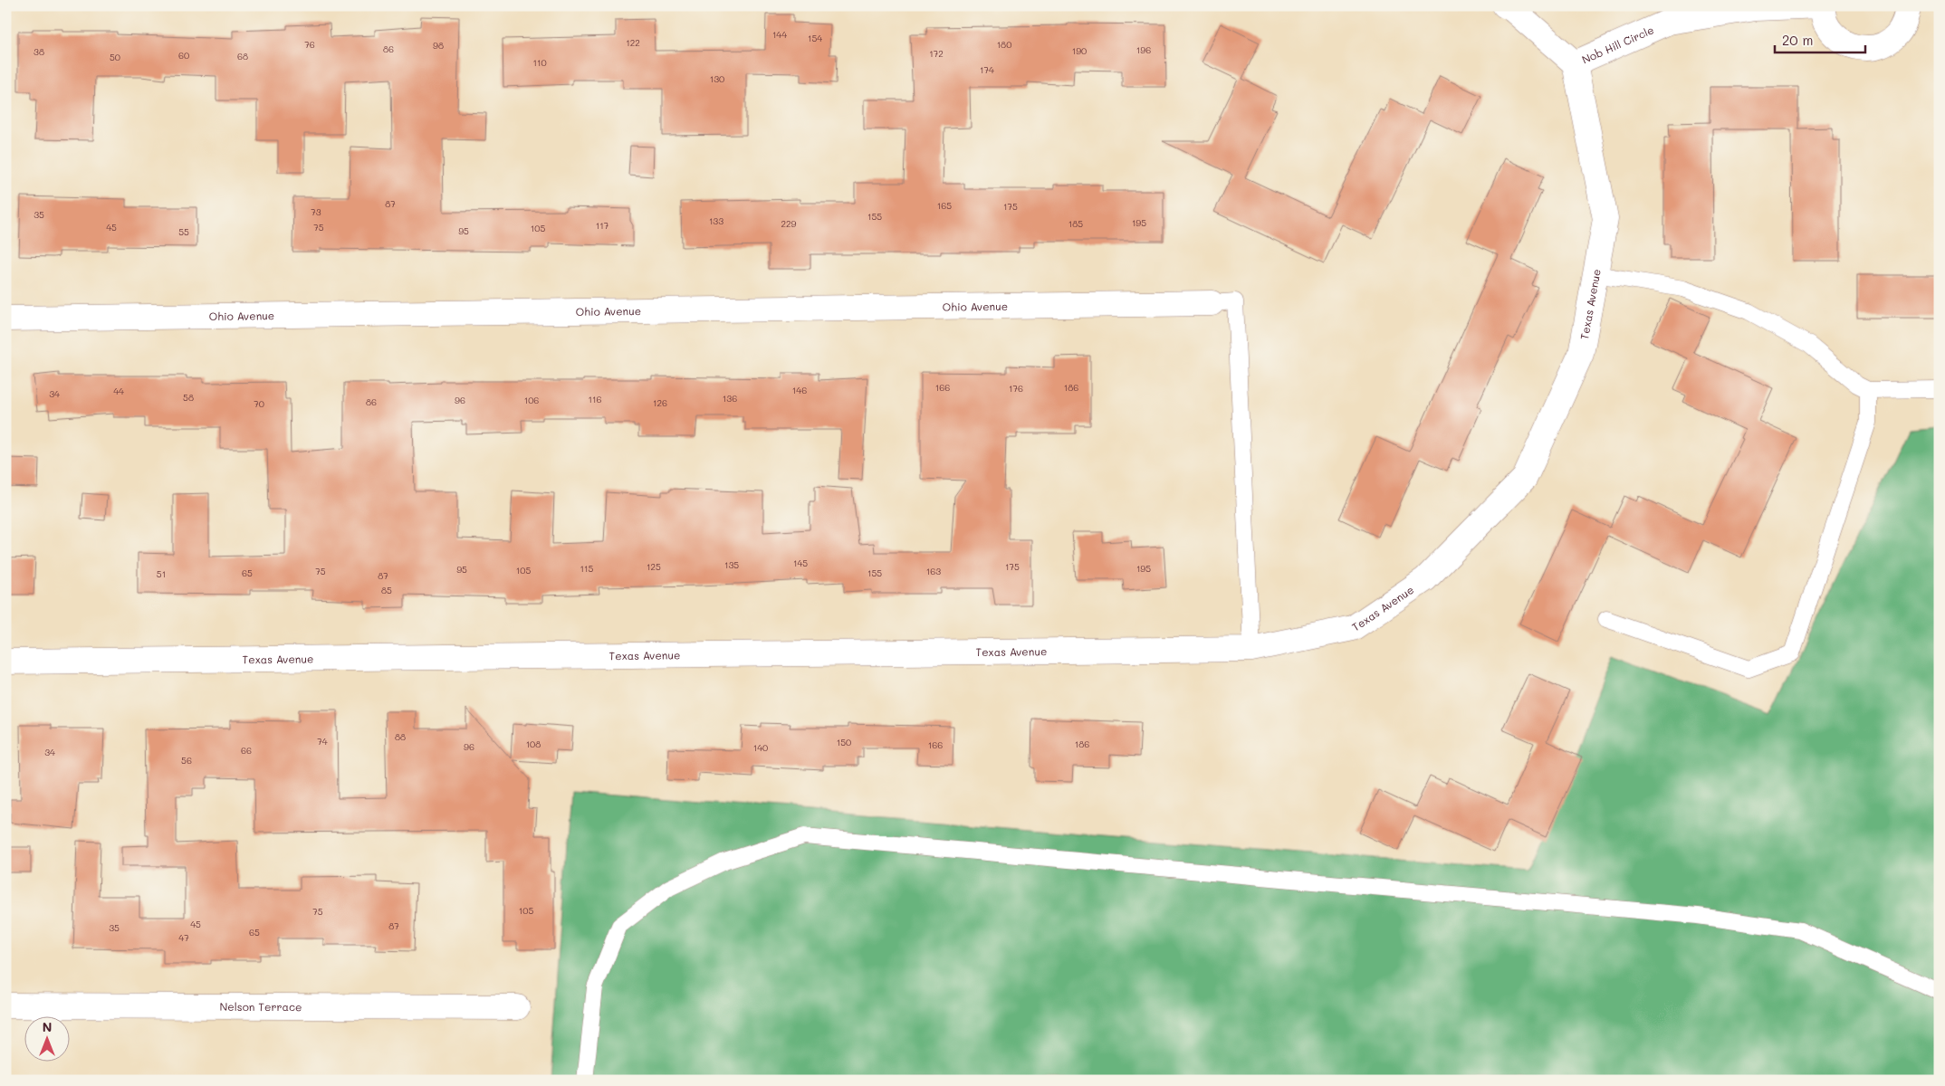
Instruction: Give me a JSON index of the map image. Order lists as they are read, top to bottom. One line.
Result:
{"streets":{"street":["Nob Hill Circle","Texas Avenue","Ohio Avenue","Nelson Terrace"]},"crossings":[["Nob Hill Circle","Texas Avenue"]],"house_numbers":["144","154","122","76","180","98","86","196","190","38","172","60","68","50","110","174","130","87","165","175","73","35","155","133","195","229","185","117","45","75","105","95","55","166","186","176","146","44","34","58","136","116","96","106","86","126","70","145","135","125","175","115","195","95","105","75","163","65","155","51","87","85","88","74","150","108","186","166","96","140","66","34","56","105","75","45","87","35","65","47"],"scale_bar":"20 m","north":"top"}
